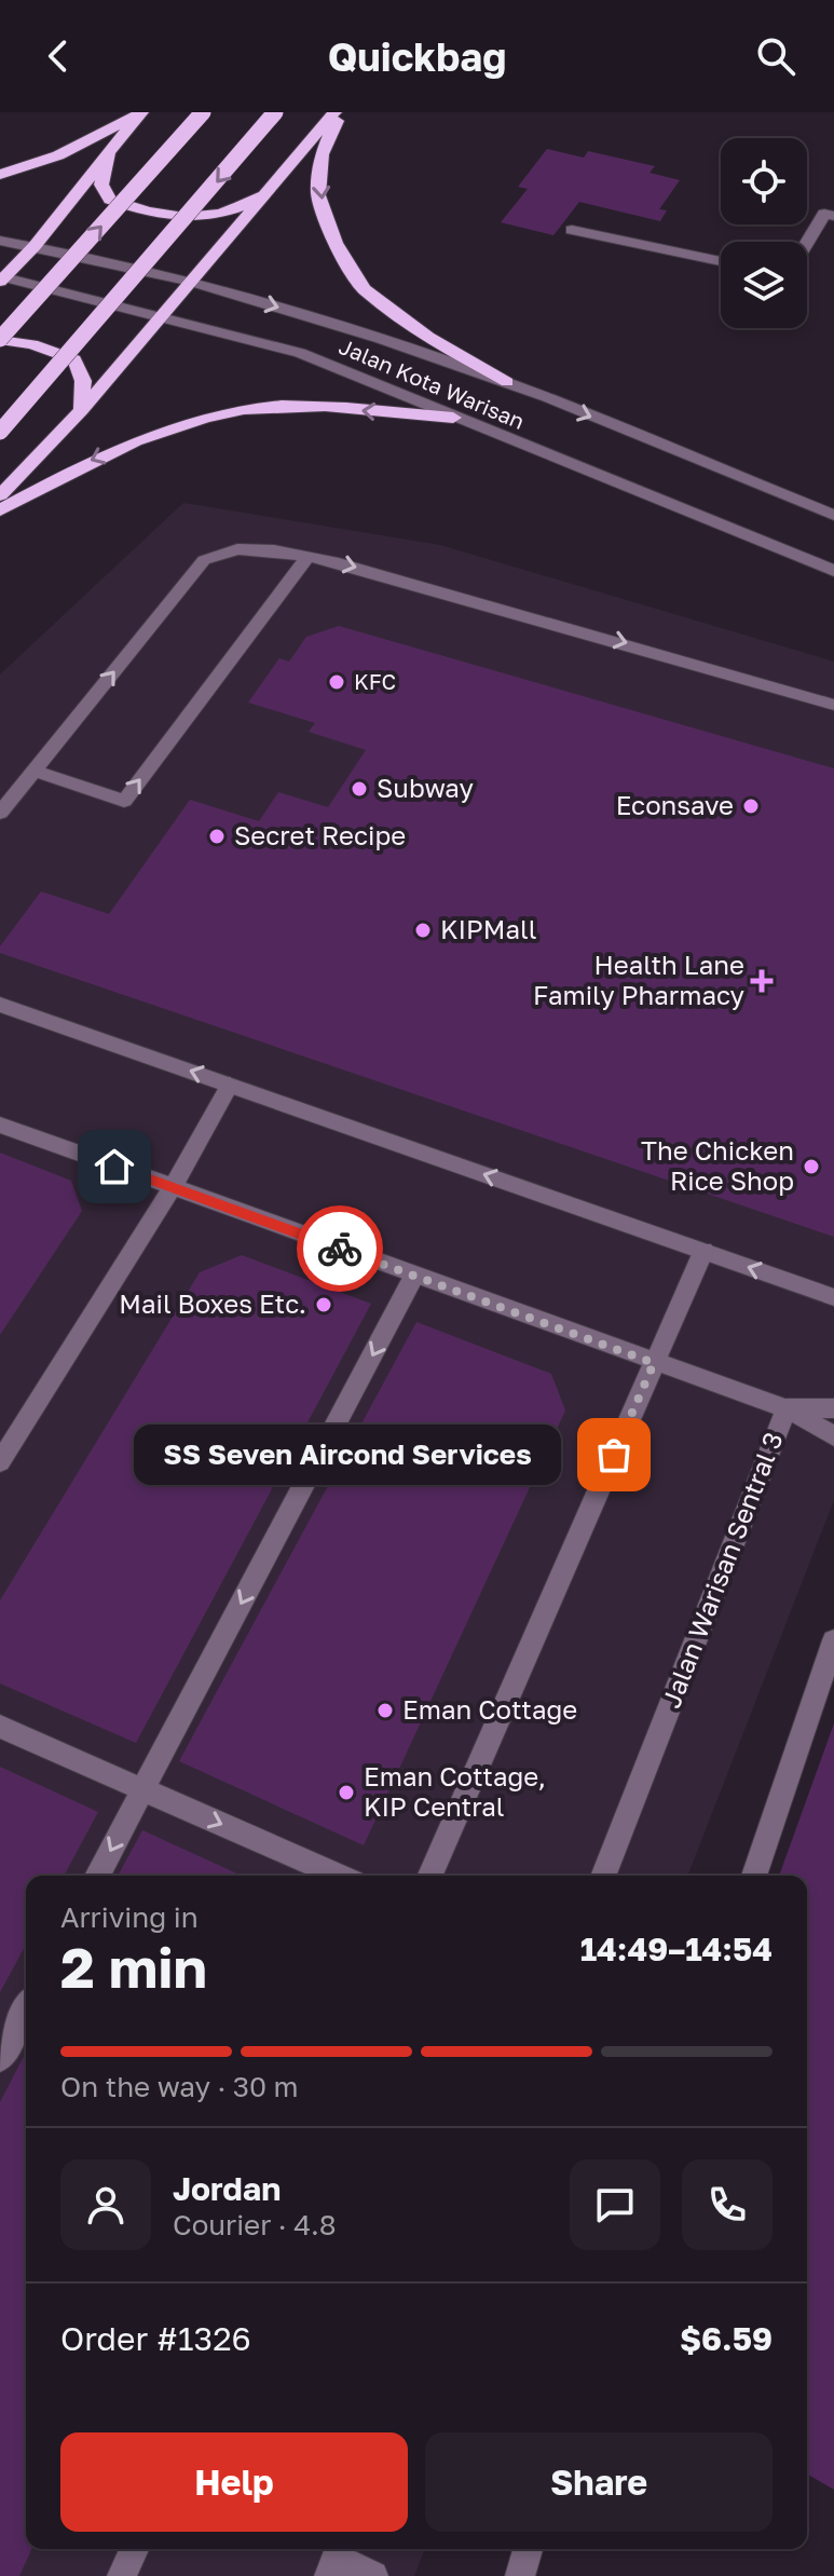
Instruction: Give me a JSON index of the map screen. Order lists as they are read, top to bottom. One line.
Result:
{"streets":{"street":["Jalan Kota Warisan","Jalan Warisan Sentral 3"]},"places":{"other":["KFC","Subway","Econsave","Secret Recipe","KIPMall","The Chicken Rice Shop","Mail Boxes Etc.","SS Seven Aircond Services","Eman Cottage","Eman Cottage, KIP Central"],"health":["Health Lane Family Pharmacy"]},"page":{"header":"Quickbag","bubble":"SS Seven Aircond Services","heading":["2 min","Arriving in","14:49–14:54"],"panel":["Jordan","Courier · 4.8","Order #1326","$6.59"],"bar":"On the way · 30 m","buttons":["Help","Share"]}}
